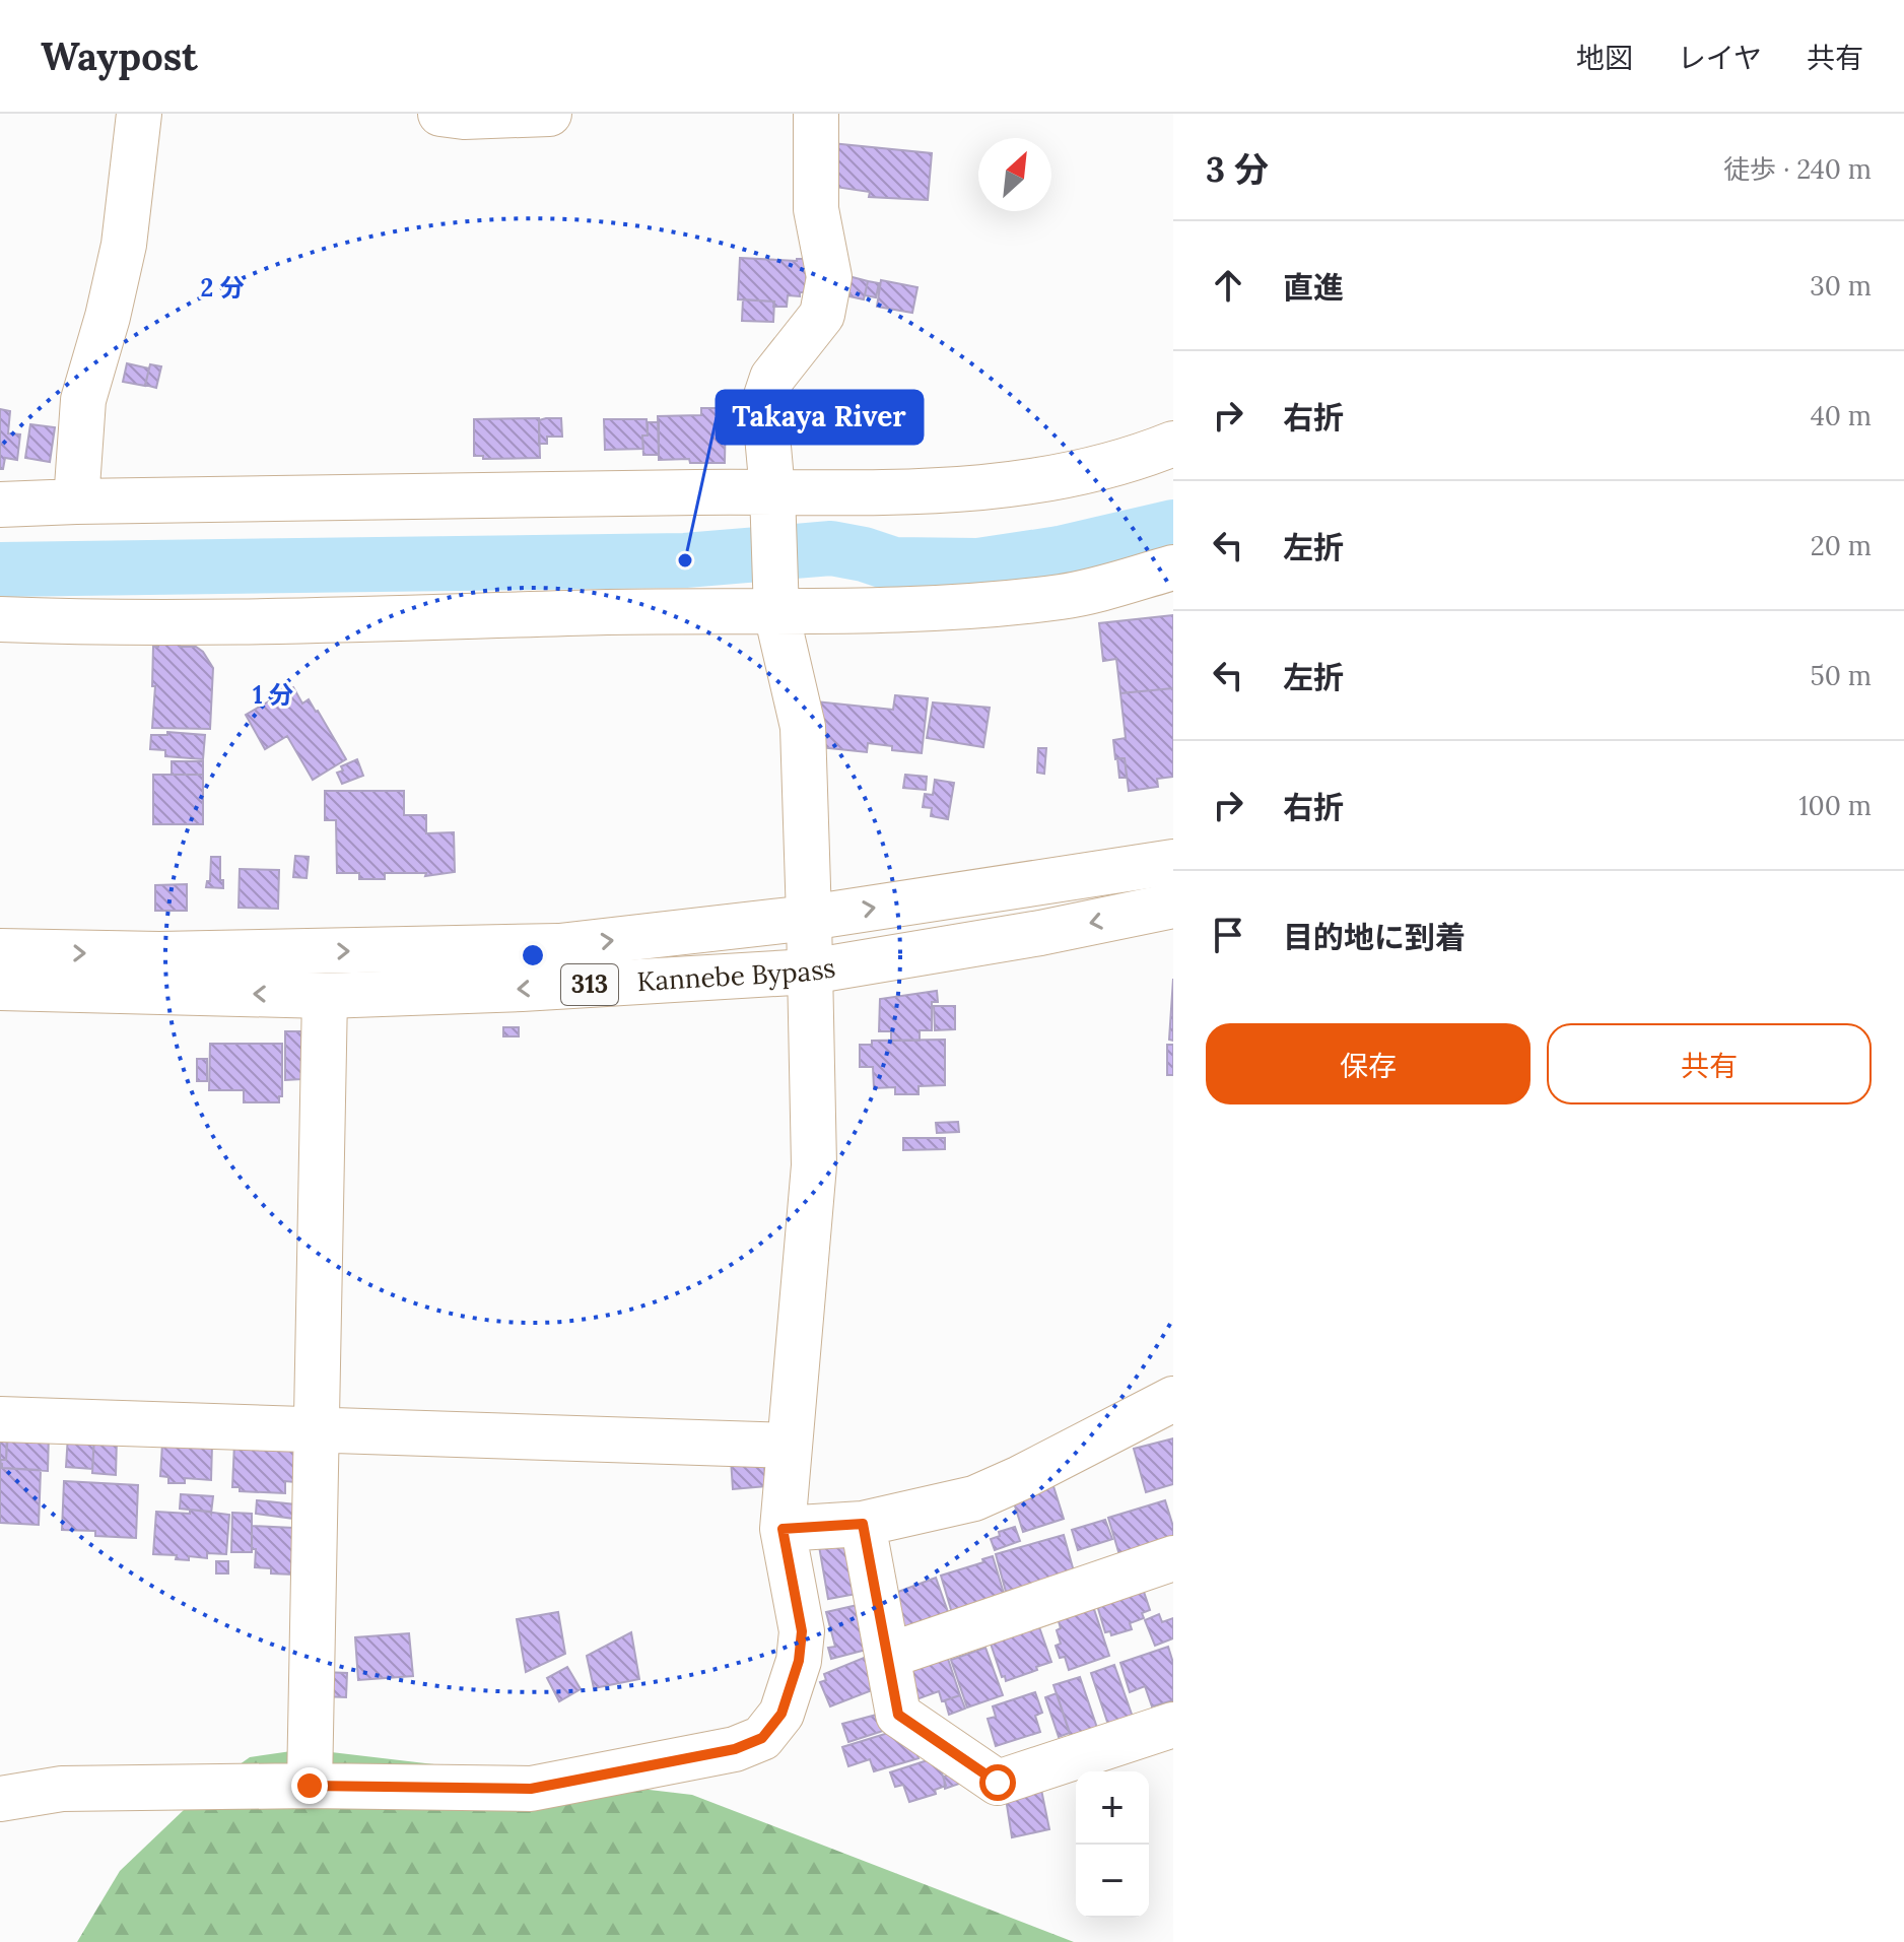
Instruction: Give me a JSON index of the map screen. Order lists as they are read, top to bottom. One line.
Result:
{"streets":{"main road":["Kannebe Bypass","313"]},"places":["Takaya River"],"north":"top right","page":{"header":"Waypost","nav":["地図","レイヤ","共有"],"heading":["3 分","徒歩 · 240 m"],"list":[["直進","30 m"],["右折","40 m"],["左折","20 m"],["左折","50 m"],["右折","100 m"],"目的地に到着"],"buttons":["保存","共有"],"map_buttons":["+","−"]},"rings":["2 分","1 分"]}
